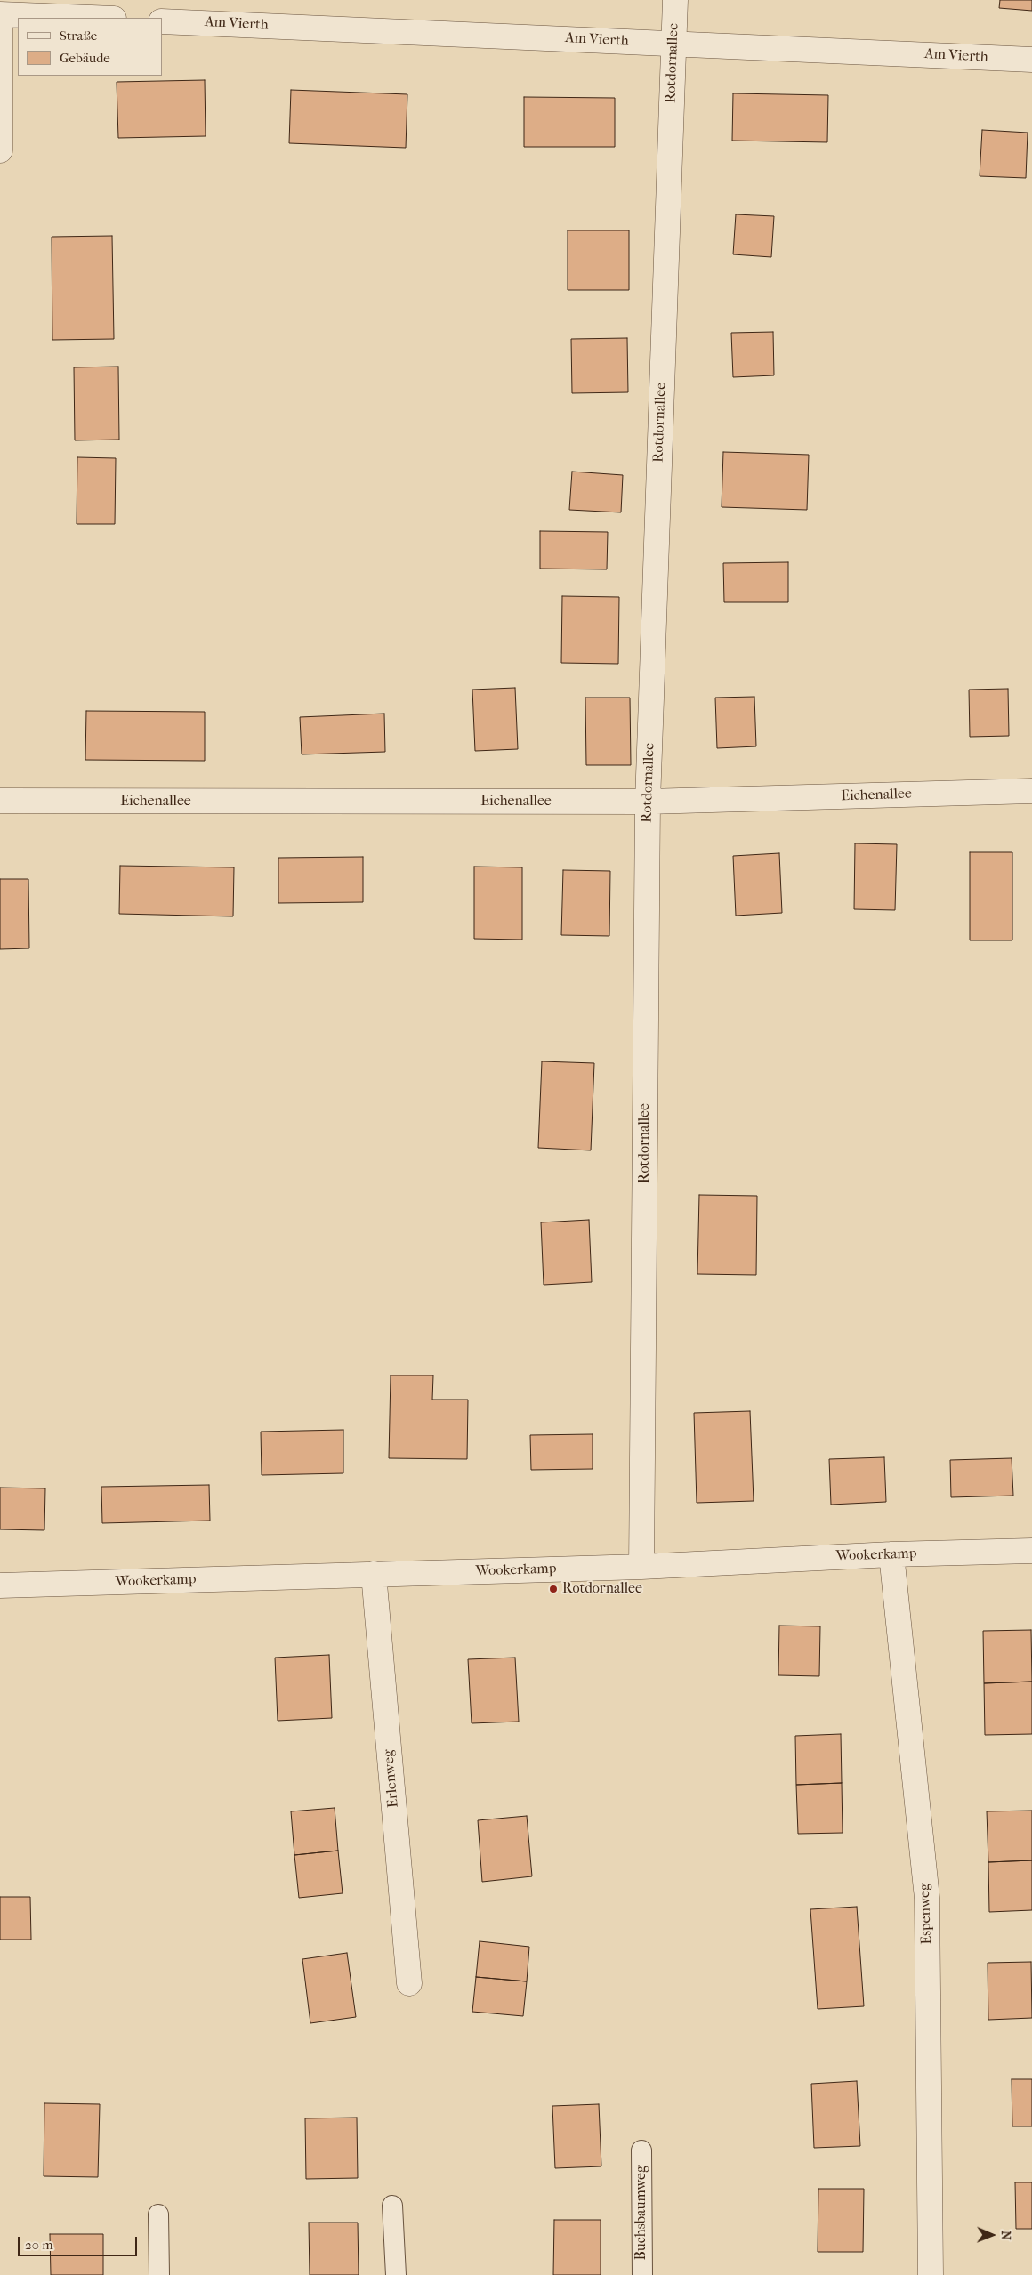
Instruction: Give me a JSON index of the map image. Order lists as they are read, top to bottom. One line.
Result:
{"streets":{"street":["Am Vierth","Rotdornallee","Eichenallee","Wookerkamp","Erlenweg","Espenweg"],"lane":["Buchsbaumweg"]},"crossings":[["Am Vierth","Rotdornallee"],["Rotdornallee","Eichenallee"],["Rotdornallee","Wookerkamp"],["Wookerkamp","Erlenweg"],["Wookerkamp","Espenweg"]],"places":["Rotdornallee"],"legend":["Straße","Gebäude"],"scale_bar":"20 m","north":"right"}
